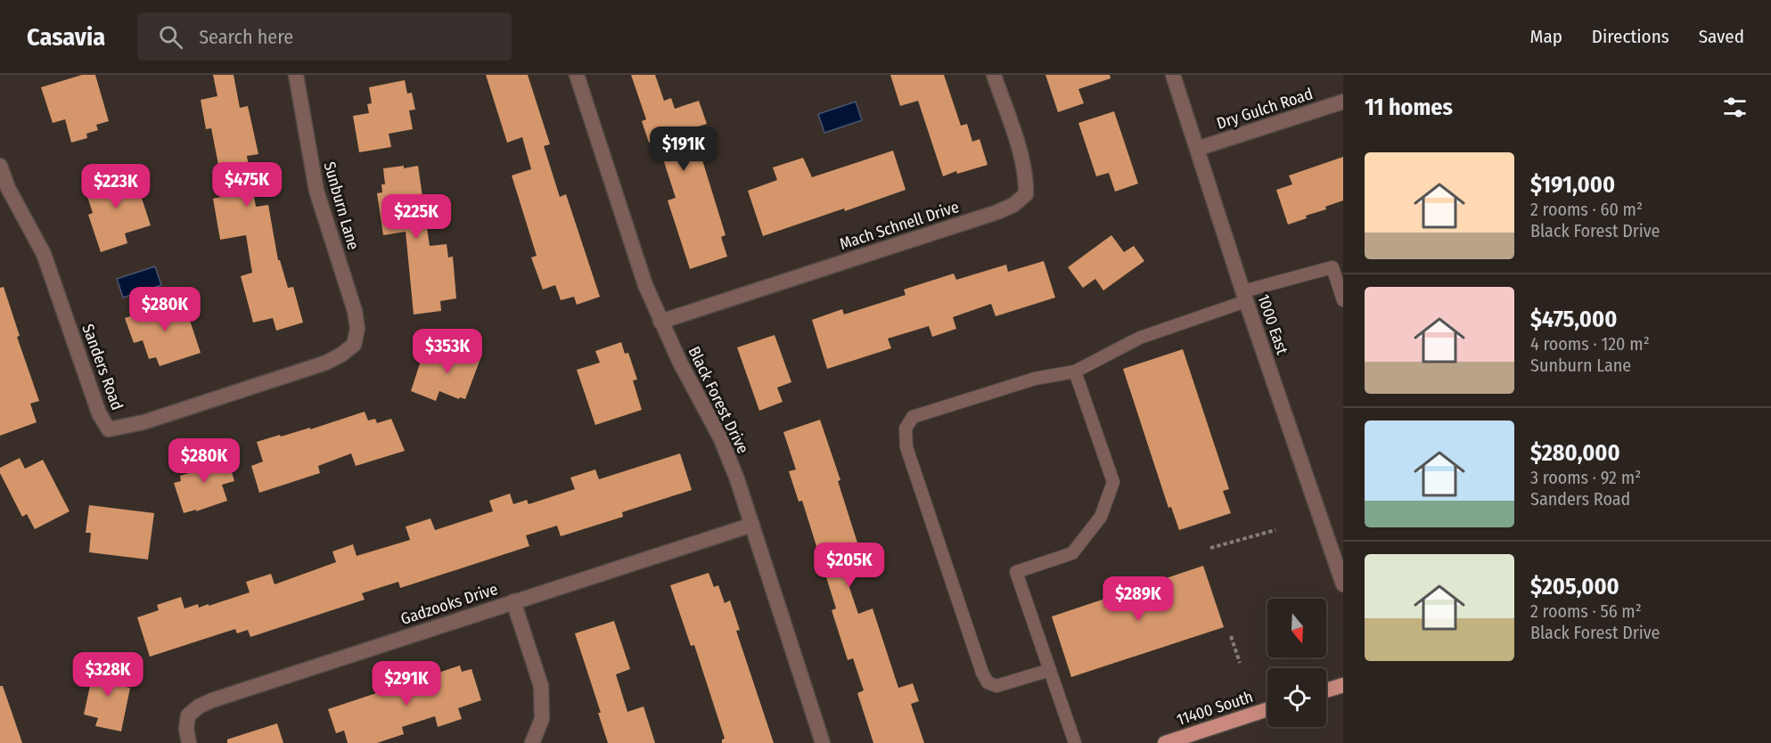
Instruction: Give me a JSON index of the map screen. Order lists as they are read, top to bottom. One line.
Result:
{"streets":{"main road":["11400 South"],"street":["Dry Gulch Road","Sunburn Lane","Mach Schnell Drive","1000 East","Sanders Road","Black Forest Drive","Gadzooks Drive"]},"crossings":[["Dry Gulch Road","1000 East"],["Sunburn Lane","Sanders Road"],["Mach Schnell Drive","Black Forest Drive"],["Black Forest Drive","Gadzooks Drive"]],"north":"bottom","page":{"header":"Casavia","search":"Search here","nav":["Map","Directions","Saved"],"heading":"11 homes","price":["$191K","$475K","$223K","$225K","$280K","$353K","$280K","$205K","$289K","$328K","$291K"],"list":[{"name":"$191,000","note":"2 rooms · 60 m² · Black Forest Drive"},{"name":"$475,000","note":"4 rooms · 120 m² · Sunburn Lane"},{"name":"$280,000","note":"3 rooms · 92 m² · Sanders Road"},{"name":"$205,000","note":"2 rooms · 56 m² · Black Forest Drive"}]}}
